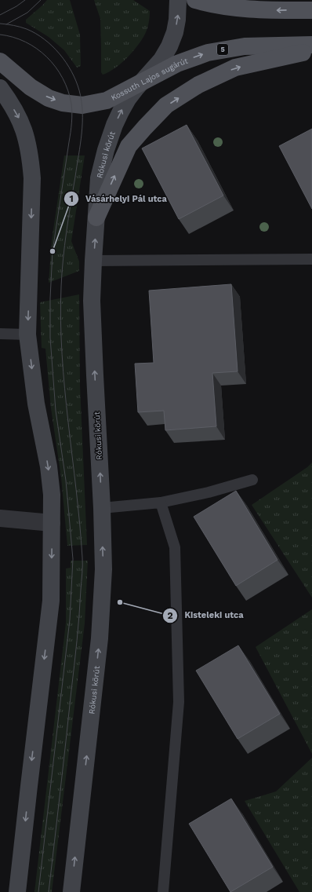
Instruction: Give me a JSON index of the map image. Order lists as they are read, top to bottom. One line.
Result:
{"streets":{"main road":["5","Kossuth Lajos sugárút","Rókusi körút"]},"crossings":[["Kossuth Lajos sugárút","Rókusi körút"]],"places":["Vásárhelyi Pál utca","Kisteleki utca"]}
